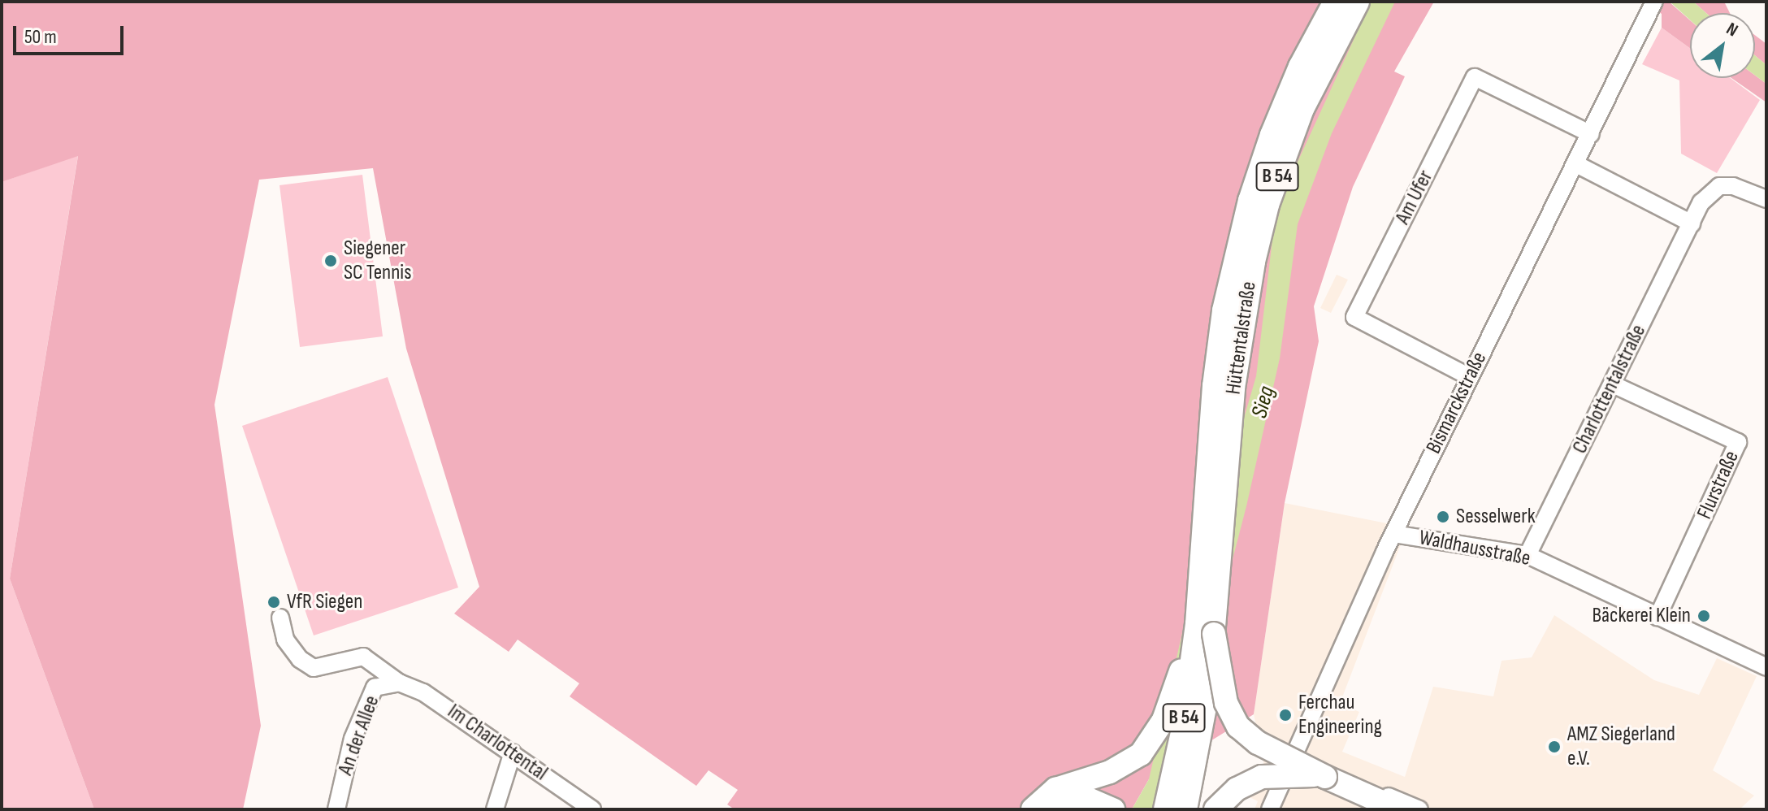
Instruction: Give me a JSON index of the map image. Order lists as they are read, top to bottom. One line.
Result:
{"streets":{"highway":["B 54","Hüttentalstraße"],"street":["Am Ufer","Charlottentalstraße","Bismarckstraße","Flurstraße","Waldhausstraße","An der Allee","Im Charlottental"]},"crossings":[["Am Ufer","Bismarckstraße"],["Charlottentalstraße","Flurstraße"],["Charlottentalstraße","Waldhausstraße"],["Bismarckstraße","Waldhausstraße"],["Flurstraße","Waldhausstraße"],["An der Allee","Im Charlottental"]],"water":["Sieg"],"places":["Siegener SC Tennis","Sesselwerk","VfR Siegen","Bäckerei Klein","Ferchau Engineering","AMZ Siegerland e.V."],"scale_bar":"50 m","north":"top right"}
